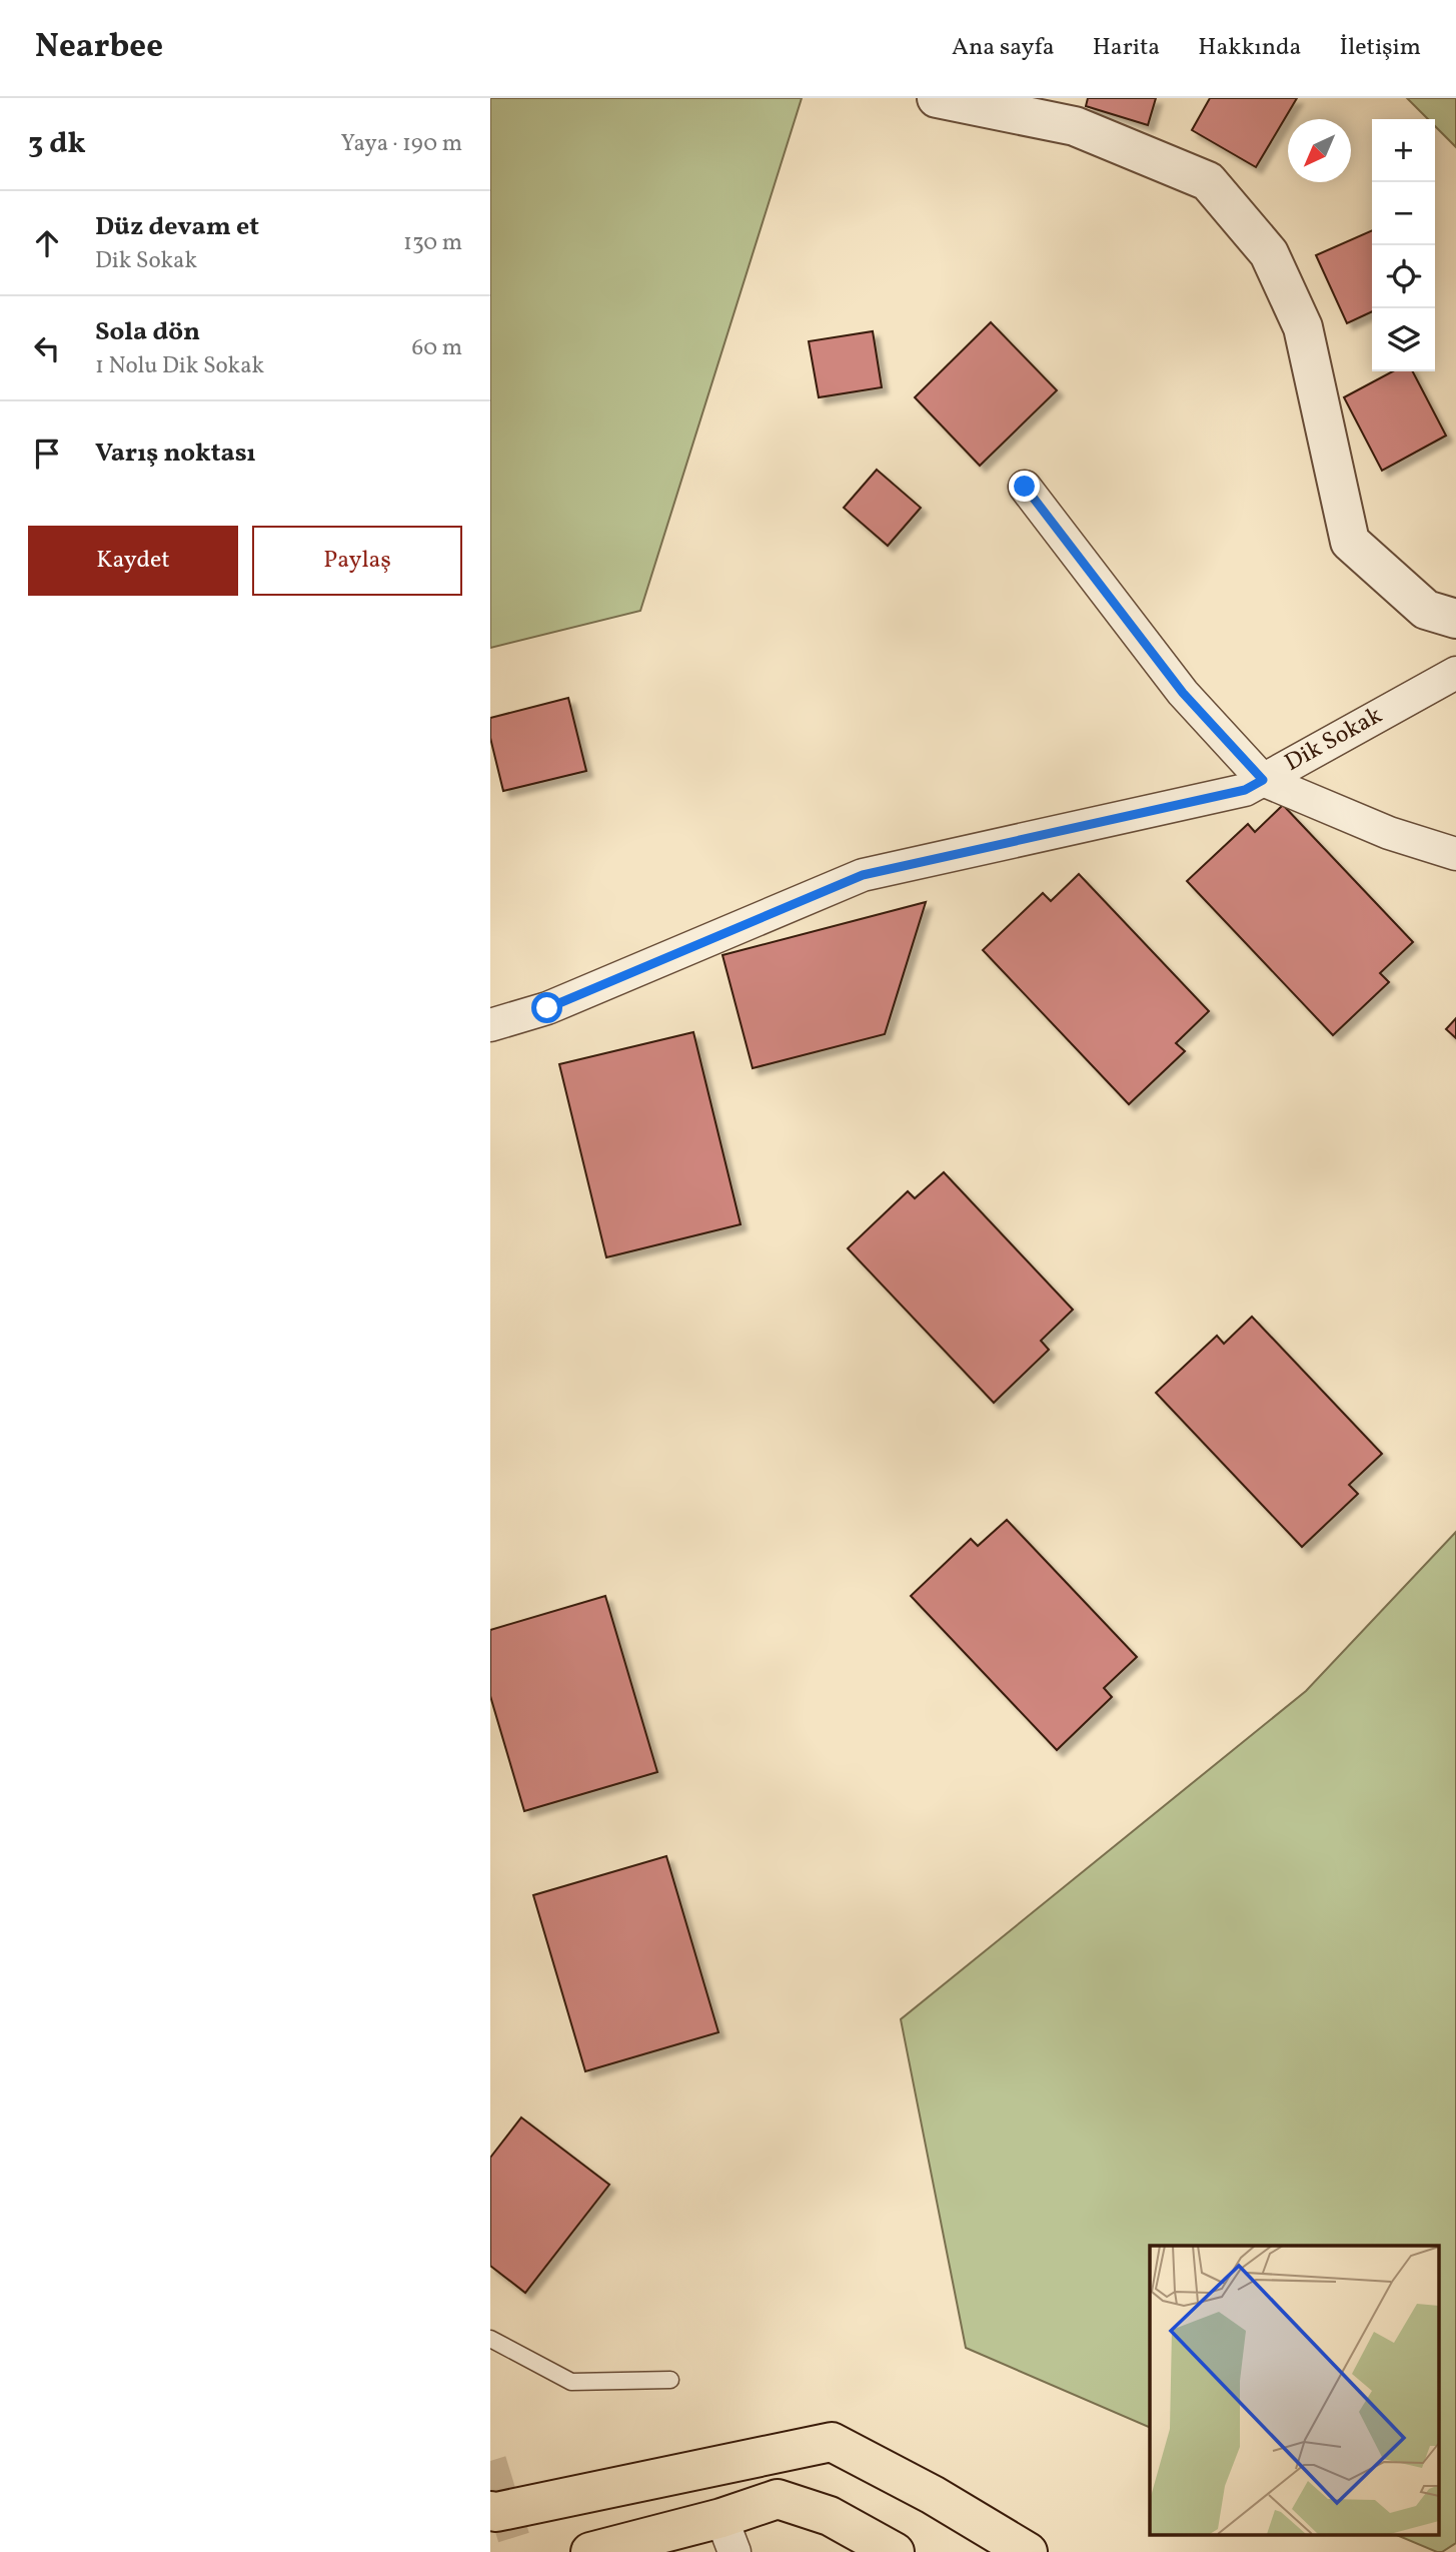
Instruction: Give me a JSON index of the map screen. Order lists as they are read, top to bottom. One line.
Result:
{"streets":{"street":["Dik Sokak"]},"north":"bottom left","page":{"header":"Nearbee","nav":["Ana sayfa","Harita","Hakkında","İletişim"],"heading":["3 dk","Yaya · 190 m"],"map_buttons":["+","−"],"list":[["Düz devam et","Dik Sokak","130 m"],["Sola dön","1 Nolu Dik Sokak","60 m"],"Varış noktası"],"buttons":["Kaydet","Paylaş"]}}
